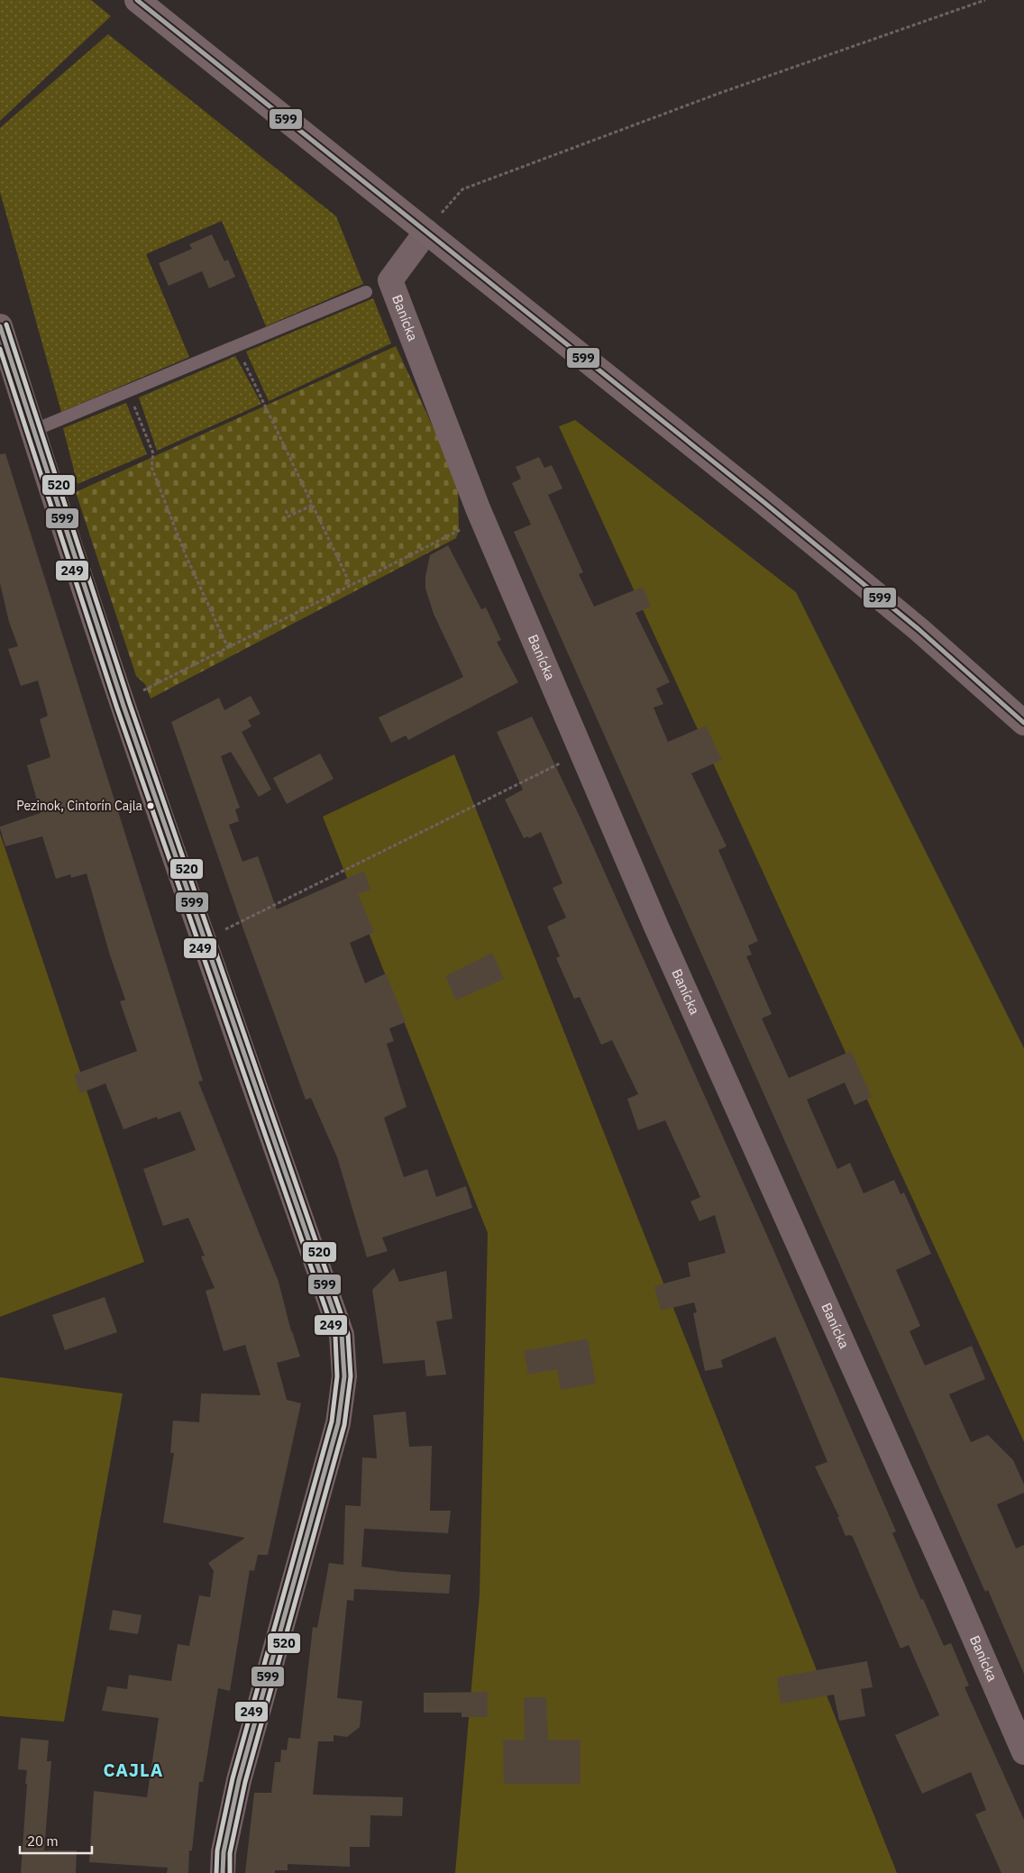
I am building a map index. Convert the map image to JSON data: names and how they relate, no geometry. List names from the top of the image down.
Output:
{
  "streets": {
    "street": ["Banícka"]
  },
  "districts": ["CAJLA"],
  "places": ["Pezinok, Cintorín Cajla"],
  "lines": ["transit line 599", "transit line 520", "transit line 249"],
  "scale_bar": "20 m"
}
